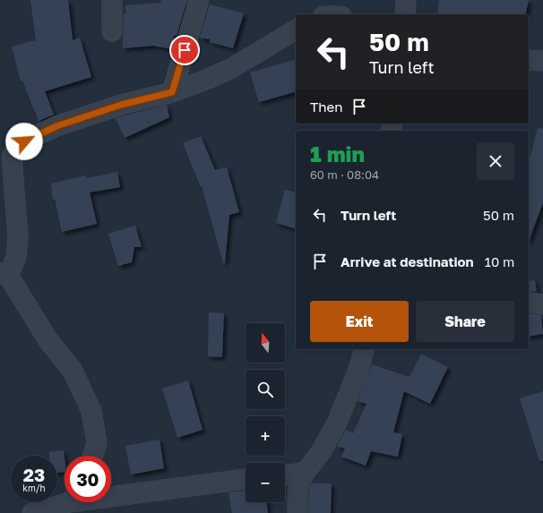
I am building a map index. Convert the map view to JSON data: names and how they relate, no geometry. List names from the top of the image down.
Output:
{
  "north": "top",
  "page": {
    "turn": ["50 m", "Turn left"],
    "then": "Then",
    "heading": ["1 min", "60 m · 08:04"],
    "list": [
      {
        "name": "Turn left",
        "value": "50 m"
      },
      {
        "name": "Arrive at destination",
        "value": "10 m"
      }
    ],
    "buttons": ["Exit", "Share"],
    "map_buttons": ["+", "−"],
    "speed": "23 km/h",
    "limit": "30"
  }
}
